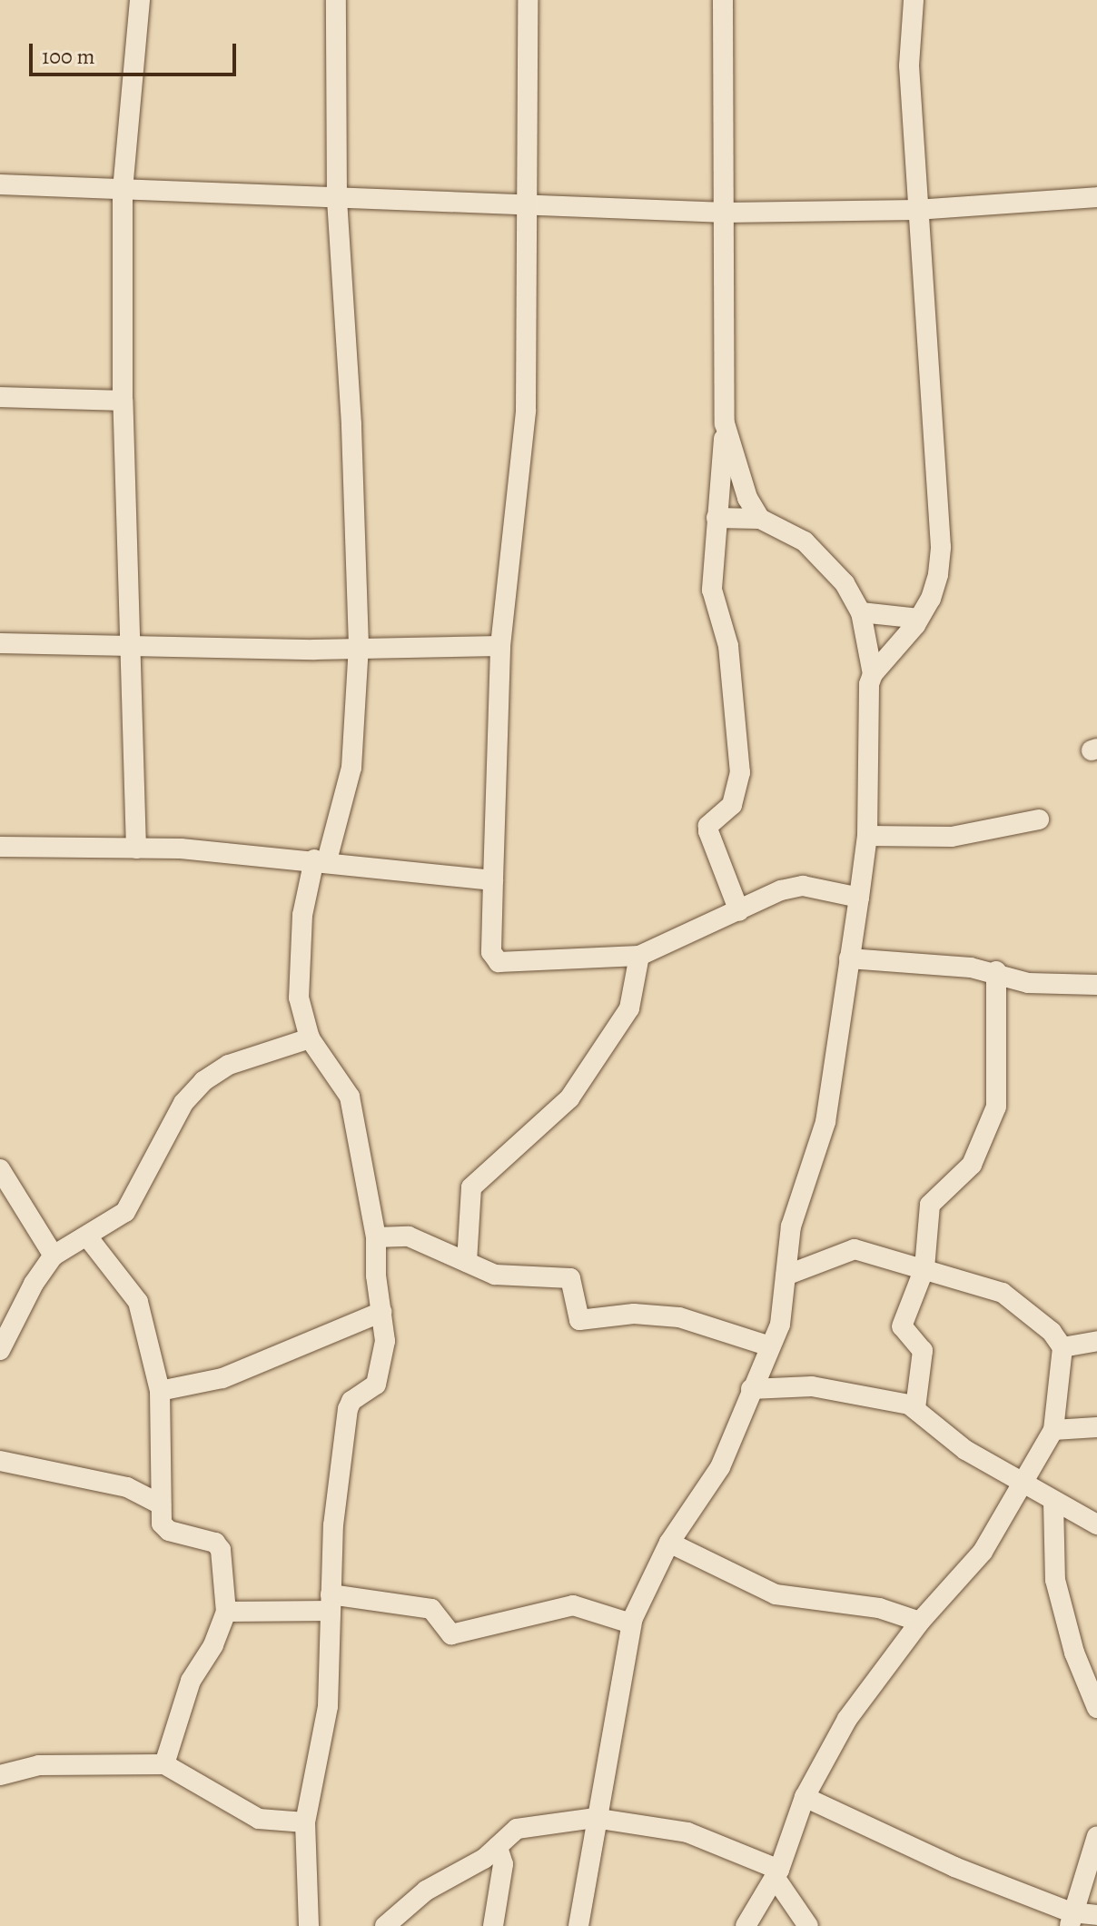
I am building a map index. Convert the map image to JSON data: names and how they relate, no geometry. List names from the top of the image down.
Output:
{
  "scale_bar": "100 m"
}
